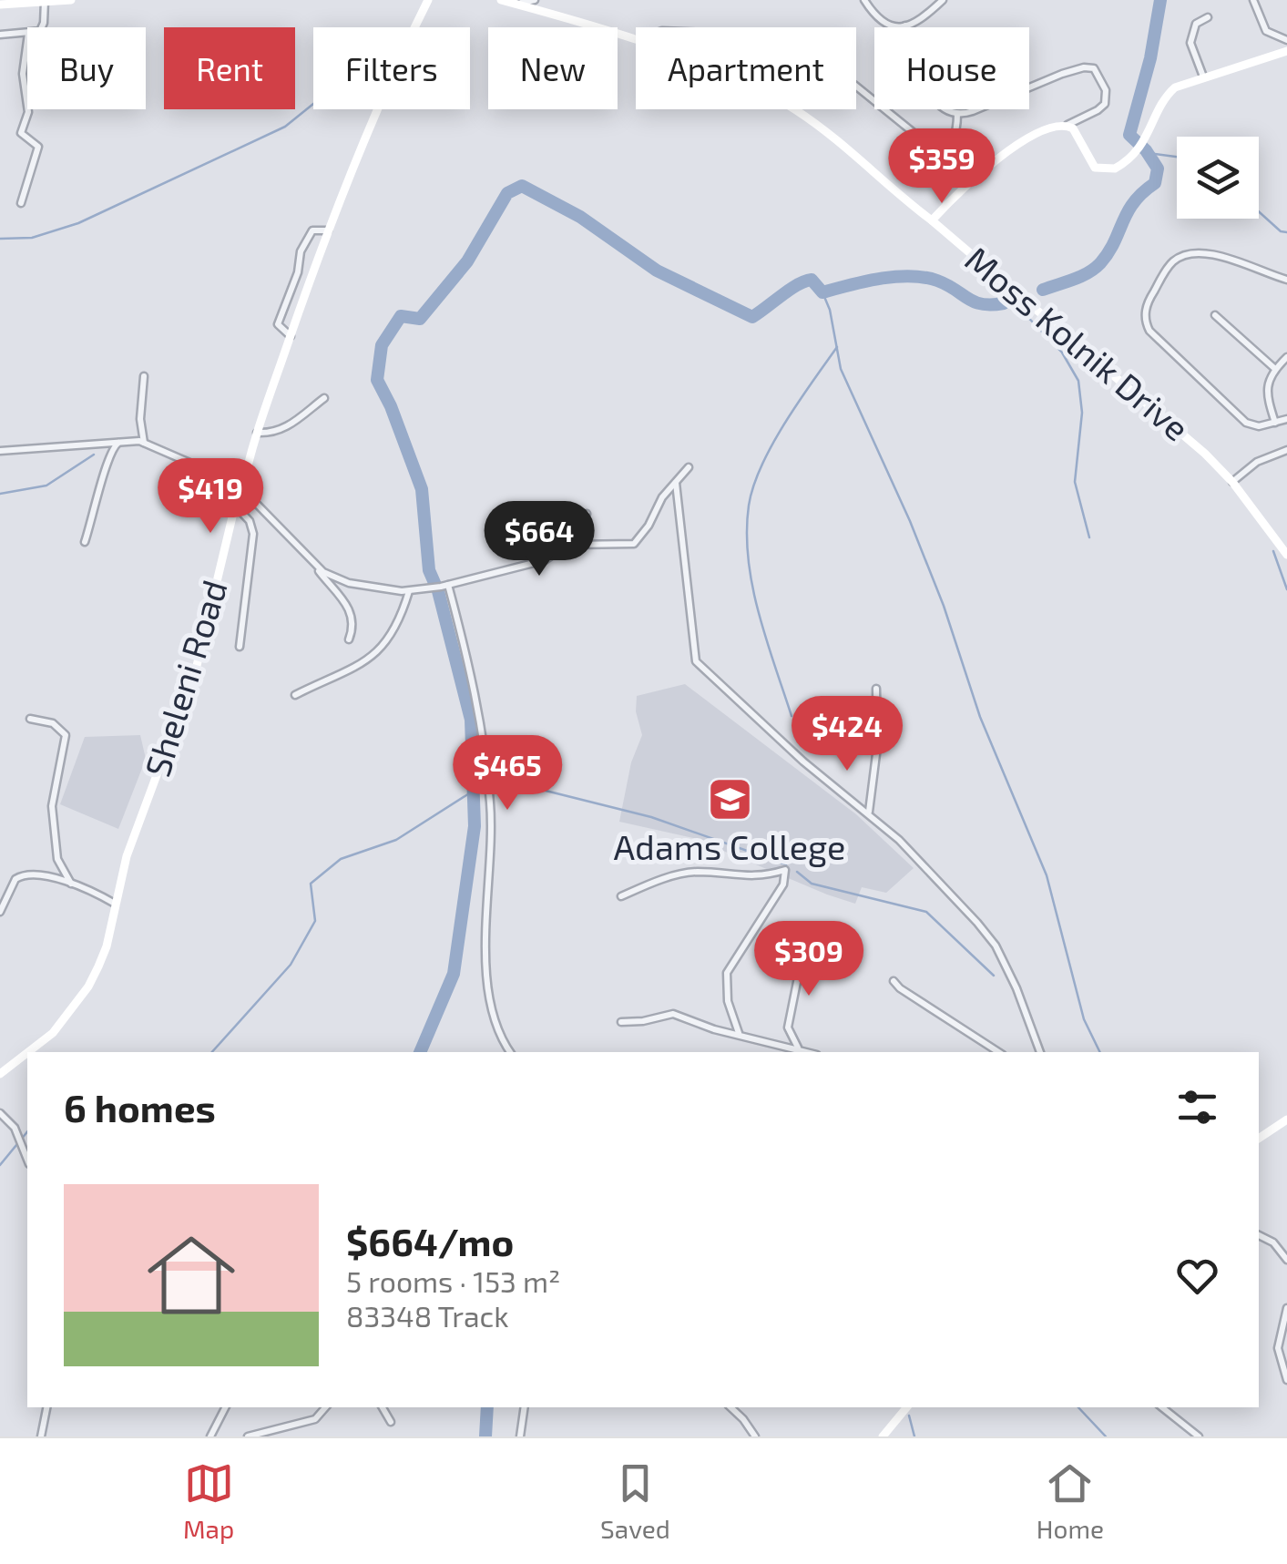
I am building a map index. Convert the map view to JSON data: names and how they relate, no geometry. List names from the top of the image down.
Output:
{
  "streets": {
    "street": ["Moss Kolnik Drive", "Sheleni Road"]
  },
  "places": {
    "school or university": ["Adams College"]
  },
  "page": {
    "chip": [
      "Buy",
      "Rent",
      "Filters",
      "New",
      "Apartment",
      "House"
    ],
    "price": [
      "$359",
      "$419",
      "$664",
      "$424",
      "$465",
      "$309"
    ],
    "heading": "6 homes",
    "list": [
      {
        "name": "$664/mo",
        "note": "5 rooms · 153 m² · 83348 Track"
      }
    ],
    "tabs": ["Map", "Saved", "Home"]
  }
}
